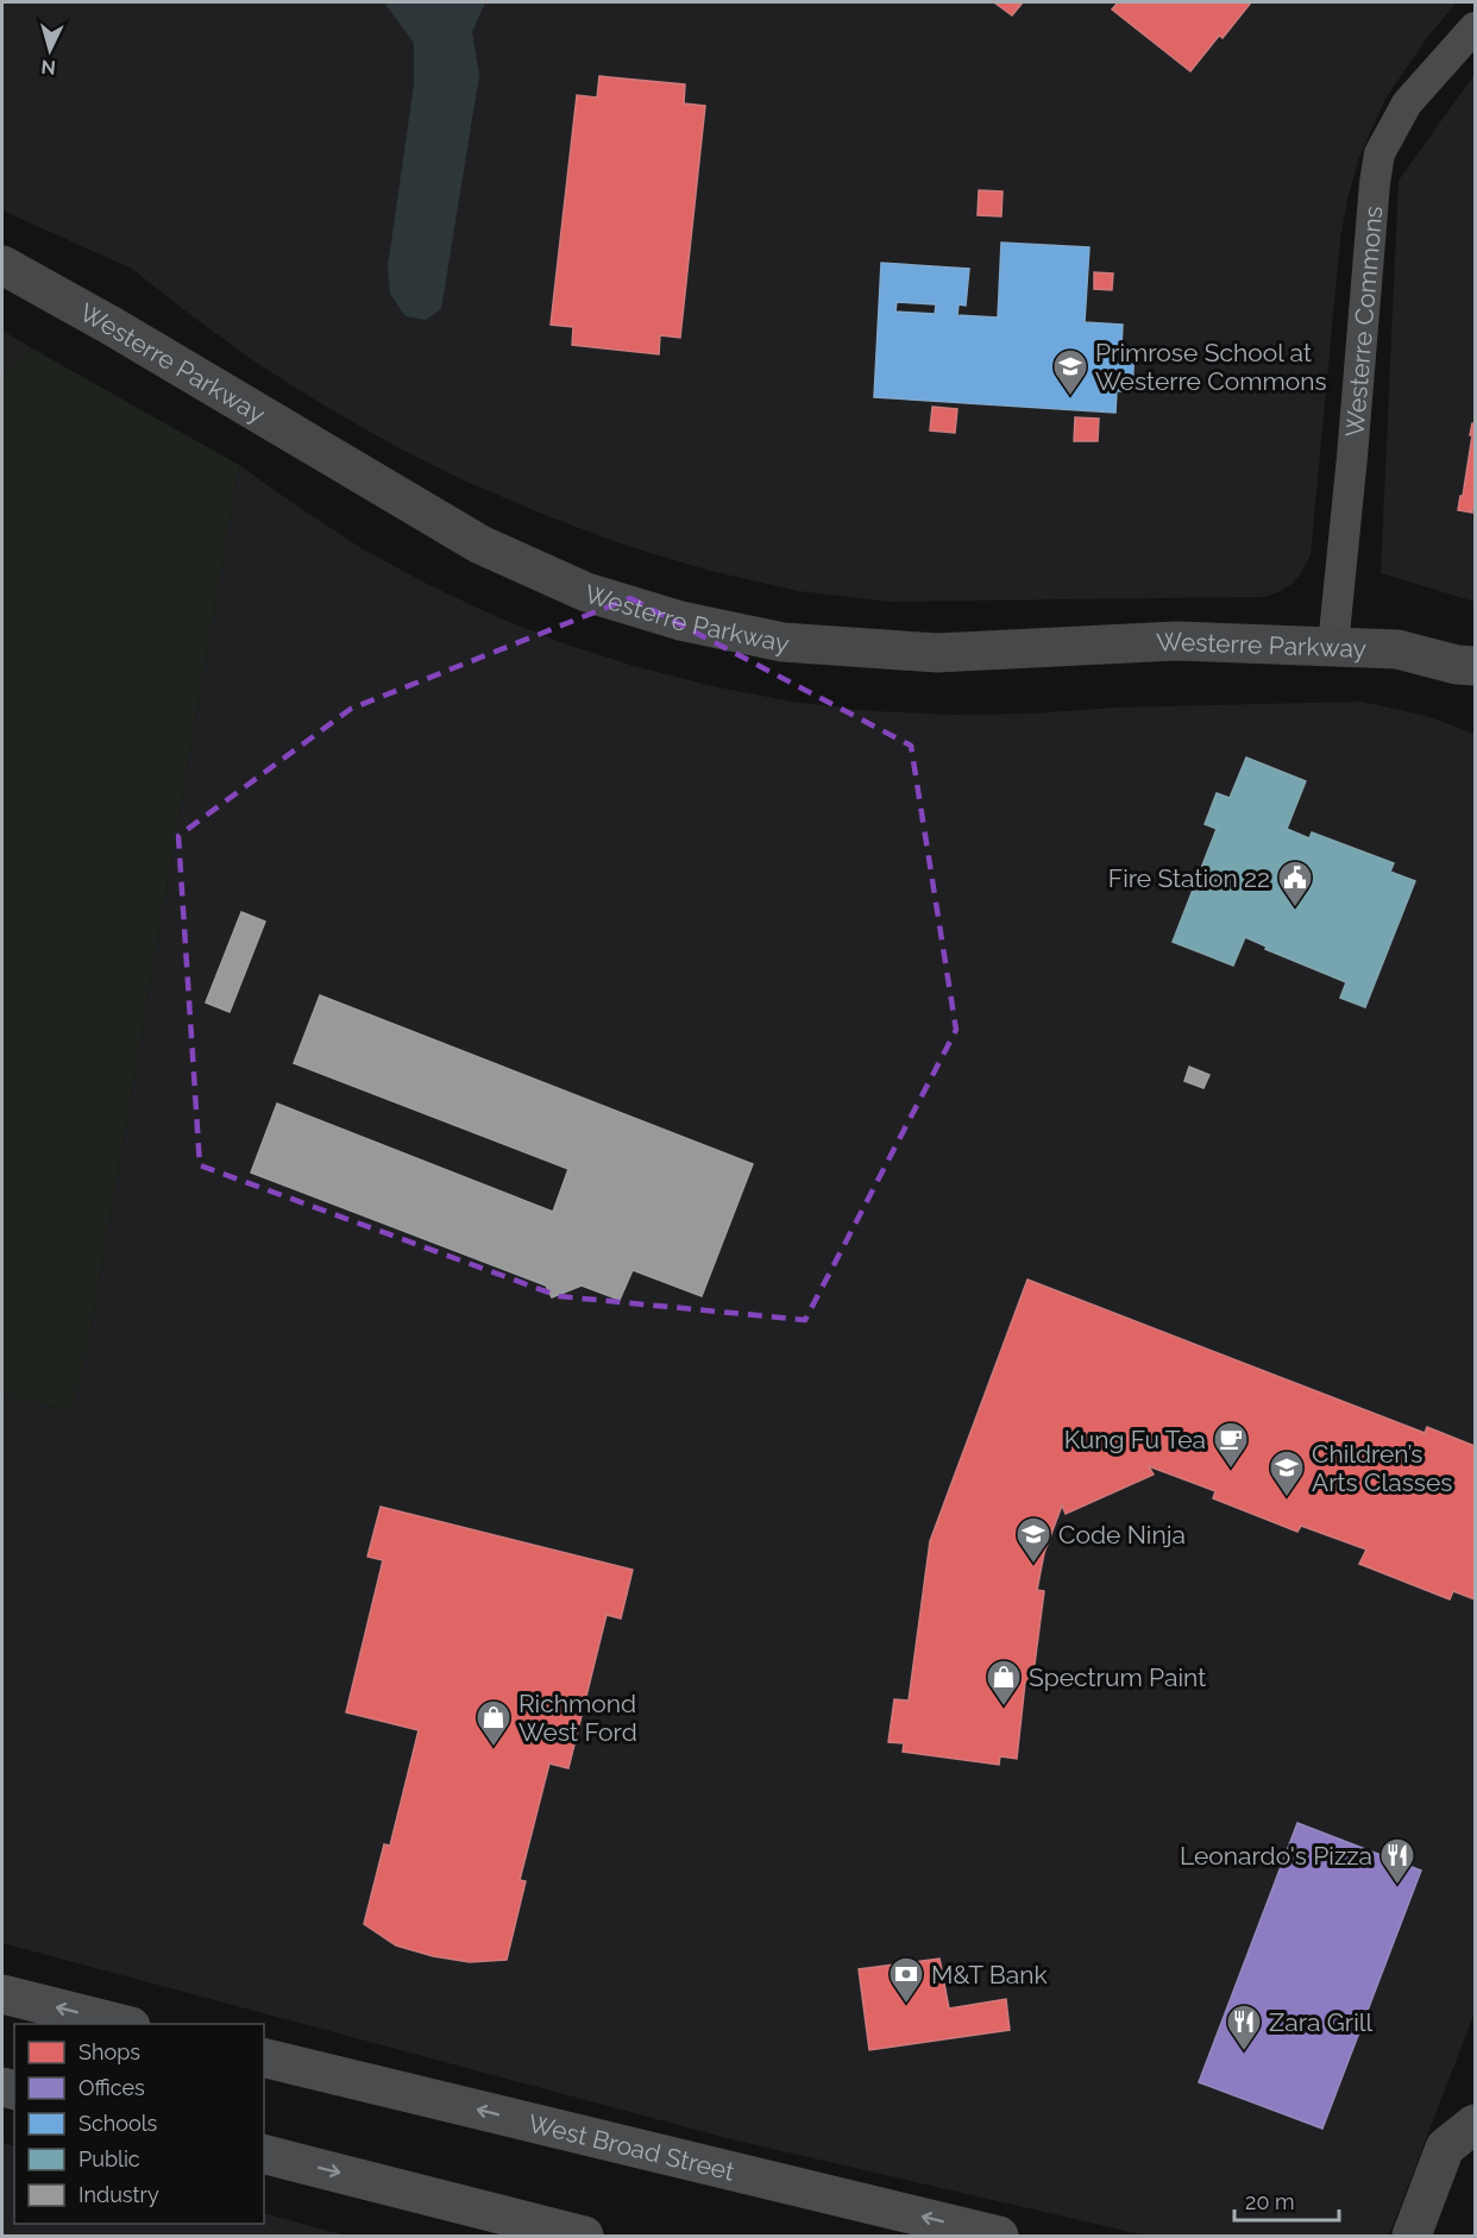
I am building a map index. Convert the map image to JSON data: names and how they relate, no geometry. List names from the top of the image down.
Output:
{
  "streets": {
    "main road": ["West Broad Street"],
    "street": ["Westerre Commons", "Westerre Parkway"]
  },
  "crossings": [
    ["Westerre Commons", "Westerre Parkway"]
  ],
  "places": {
    "school or university": ["Primrose School at Westerre Commons", "Children’s Arts Classes", "Code Ninja"],
    "public building": ["Fire Station 22"],
    "cafe": ["Kung Fu Tea"],
    "shop": ["Spectrum Paint", "Richmond West Ford"],
    "restaurant": ["Leonardo's Pizza", "Zara Grill"],
    "bank": ["M&T Bank"]
  },
  "legend": [
    "Shops",
    "Offices",
    "Schools",
    "Public",
    "Industry"
  ],
  "scale_bar": "20 m",
  "north": "bottom"
}
